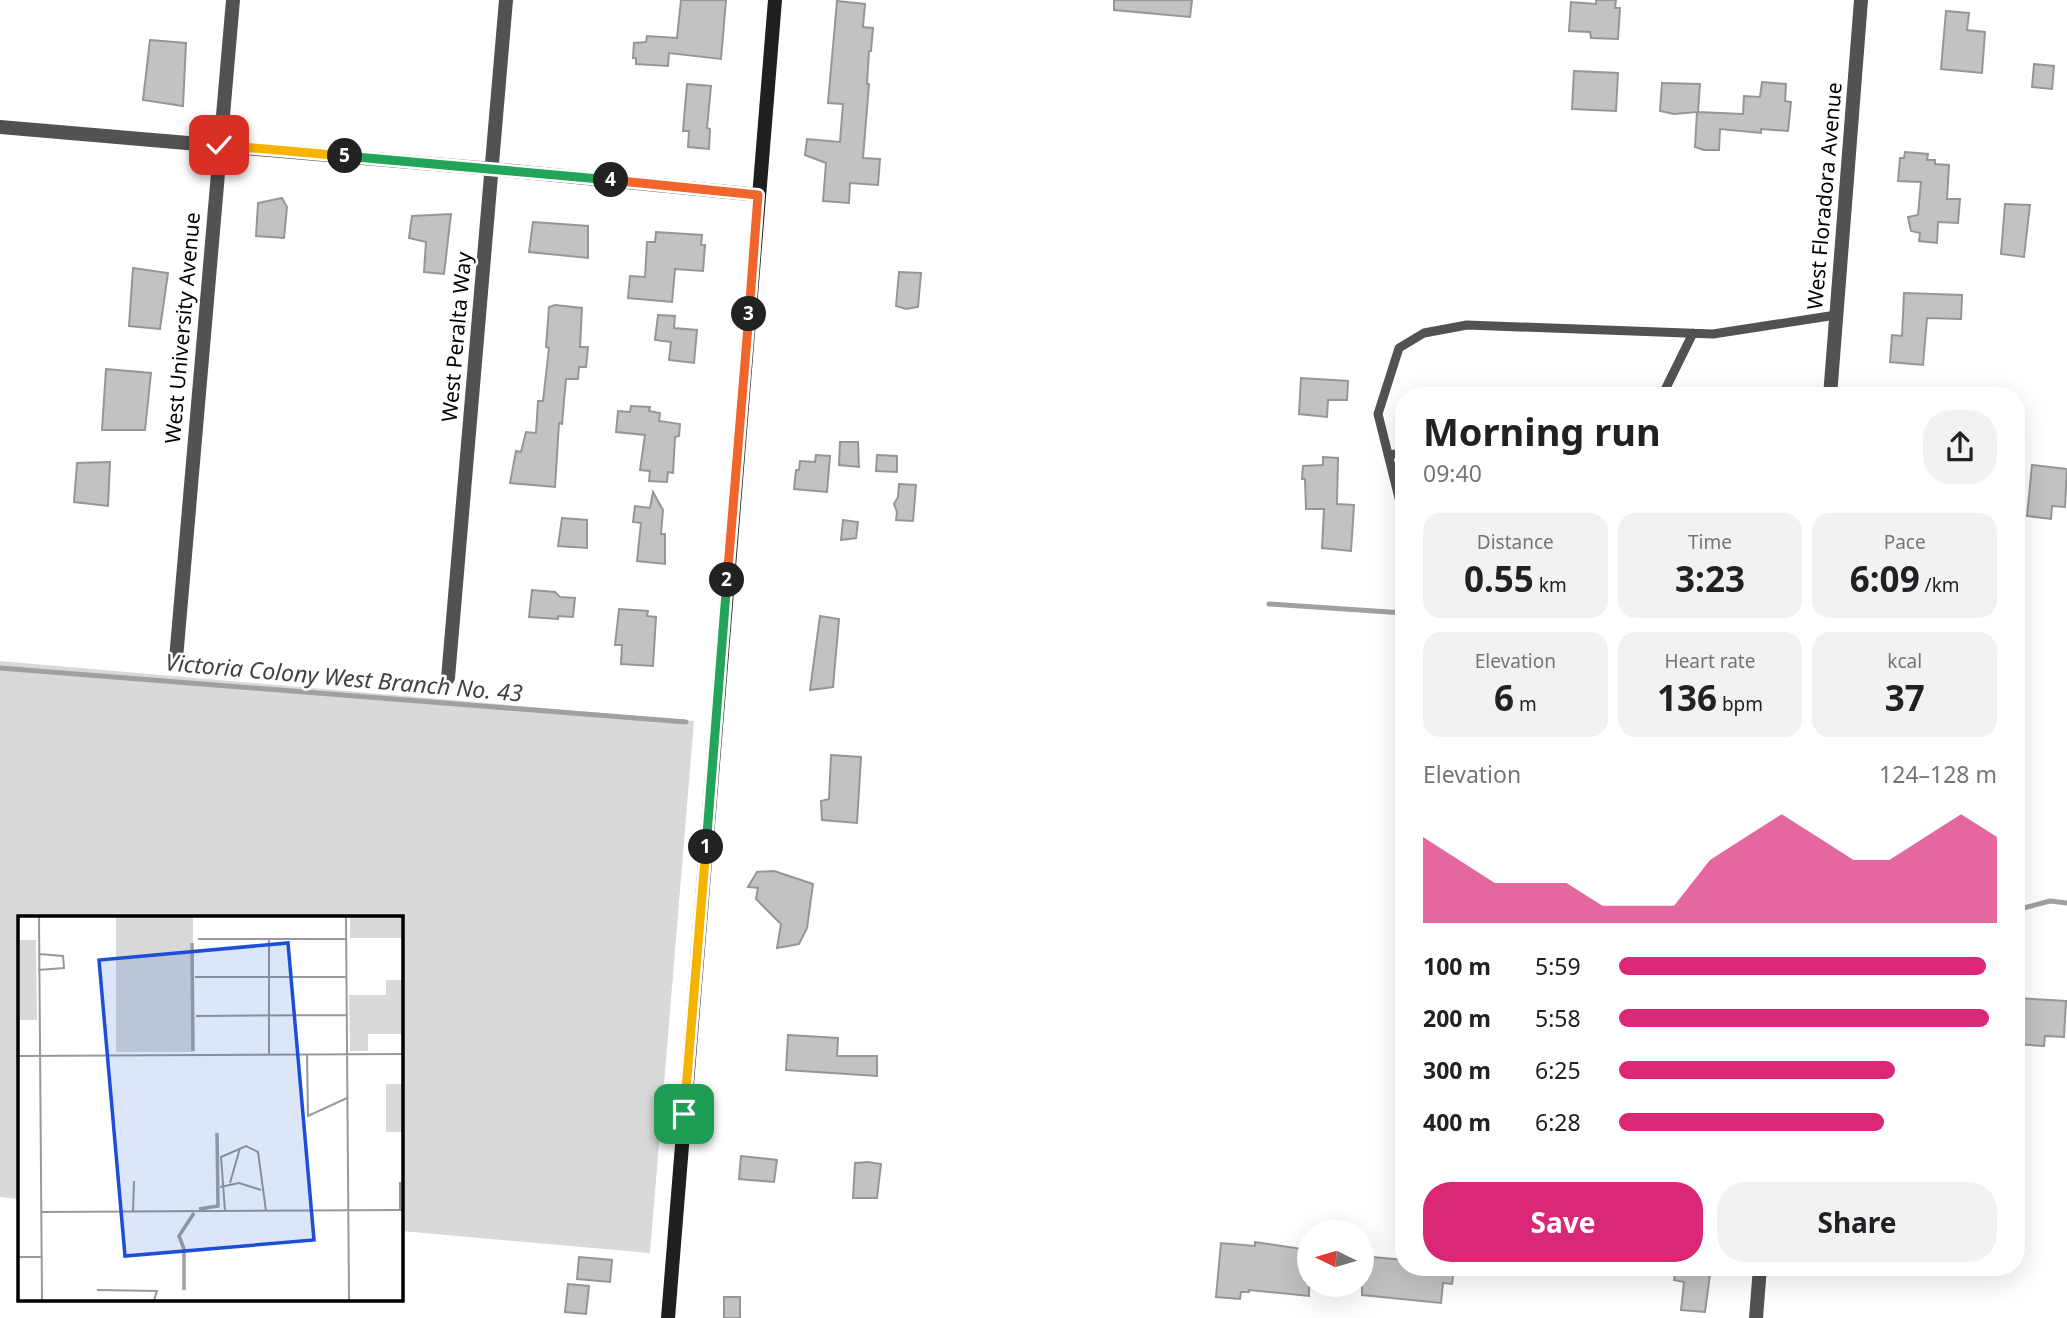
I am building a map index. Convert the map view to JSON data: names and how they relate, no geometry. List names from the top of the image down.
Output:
{
  "streets": {
    "street": ["West Floradora Avenue", "West University Avenue", "West Peralta Way"]
  },
  "water": ["Victoria Colony West Branch No. 43"],
  "north": "left",
  "page": {
    "pins": [
      "5",
      "4",
      "3",
      "2",
      "1"
    ],
    "heading": ["Morning run", "09:40"],
    "stats": [
      ["Distance", "0.55 km"],
      ["Time", "3:23"],
      ["Pace", "6:09 /km"],
      ["Elevation", "6 m"],
      ["Heart rate", "136 bpm"],
      ["kcal", "37"]
    ],
    "chart": ["Elevation", "124–128 m"],
    "list": [
      {
        "name": "100 m",
        "note": "5:59"
      },
      {
        "name": "200 m",
        "note": "5:58"
      },
      {
        "name": "300 m",
        "note": "6:25"
      },
      {
        "name": "400 m",
        "note": "6:28"
      }
    ],
    "buttons": ["Save", "Share"]
  }
}
